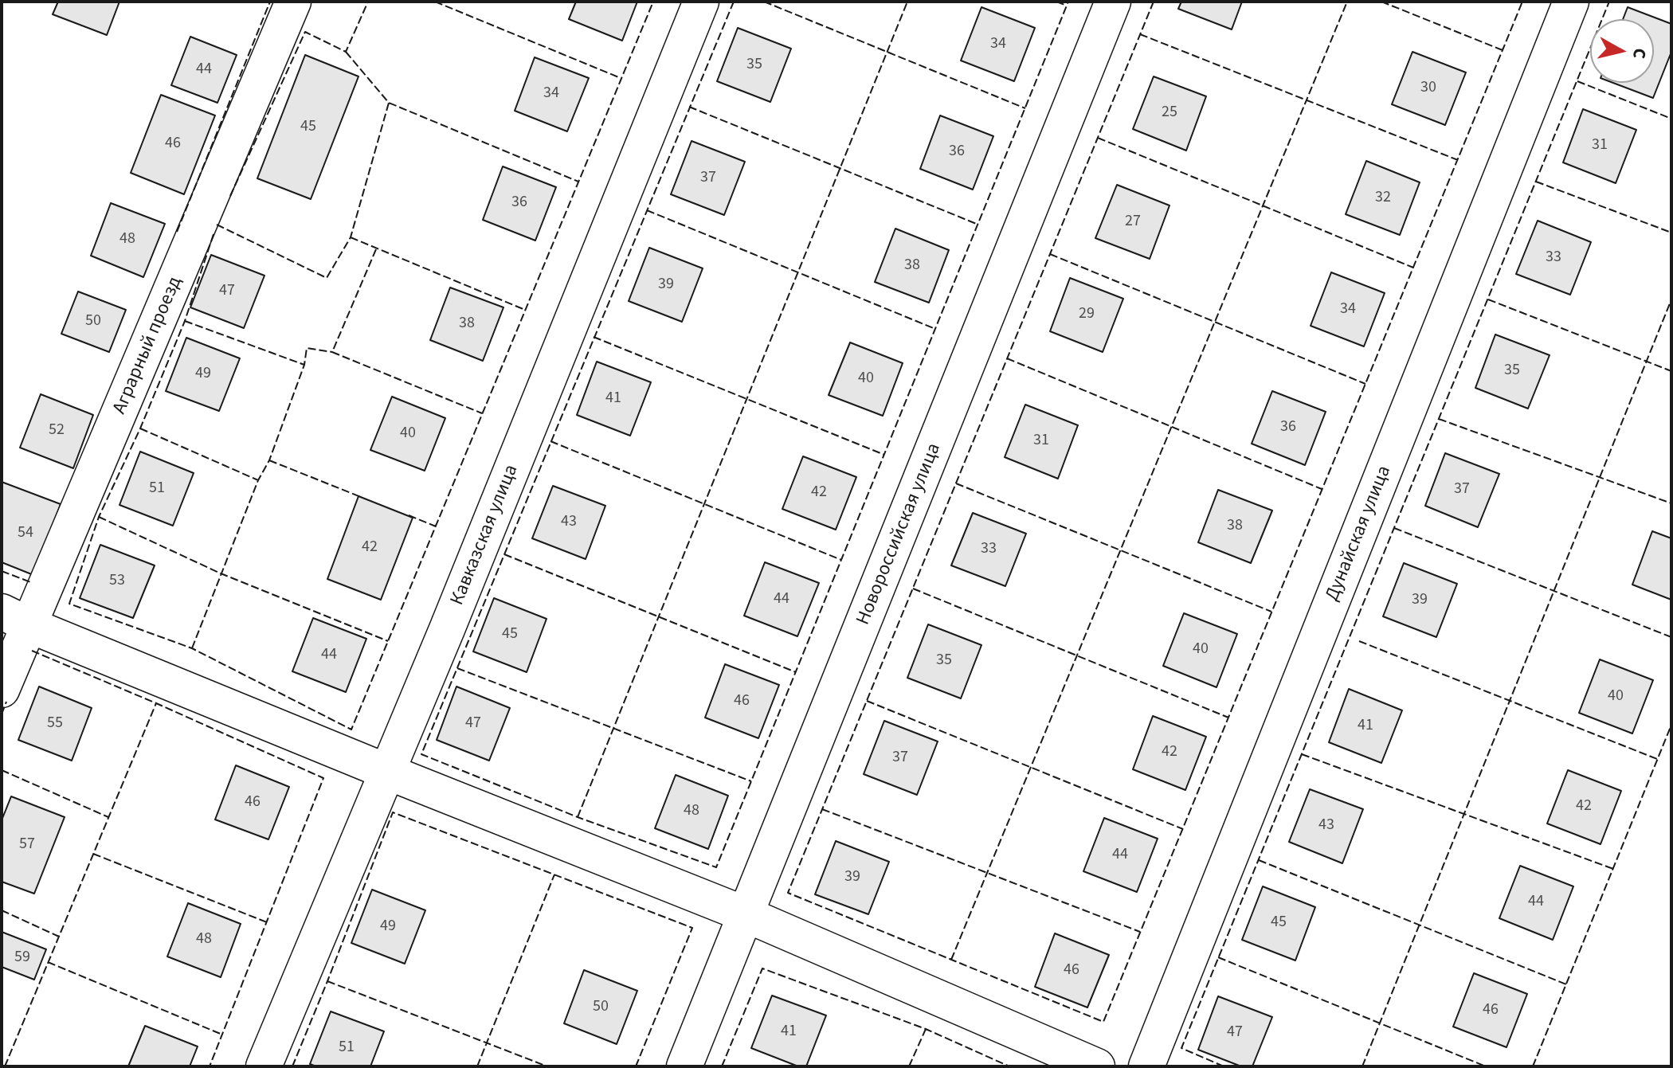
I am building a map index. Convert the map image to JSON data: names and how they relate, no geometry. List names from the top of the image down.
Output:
{
  "streets": {
    "street": [
      "Аграрный проезд",
      "Дунайская улица",
      "Новороссийская улица",
      "Кавказская улица"
    ]
  },
  "house_numbers": [
    "34",
    "35",
    "44",
    "30",
    "34",
    "25",
    "45",
    "46",
    "31",
    "36",
    "37",
    "32",
    "36",
    "27",
    "48",
    "33",
    "38",
    "39",
    "47",
    "34",
    "29",
    "50",
    "38",
    "35",
    "49",
    "40",
    "41",
    "36",
    "52",
    "40",
    "31",
    "51",
    "37",
    "42",
    "43",
    "38",
    "54",
    "42",
    "33",
    "53",
    "44",
    "39",
    "45",
    "40",
    "44",
    "35",
    "40",
    "46",
    "55",
    "47",
    "41",
    "42",
    "37",
    "46",
    "42",
    "48",
    "43",
    "57",
    "44",
    "39",
    "44",
    "45",
    "49",
    "48",
    "59",
    "46",
    "50",
    "46",
    "41",
    "47",
    "51"
  ],
  "north": "right"
}
